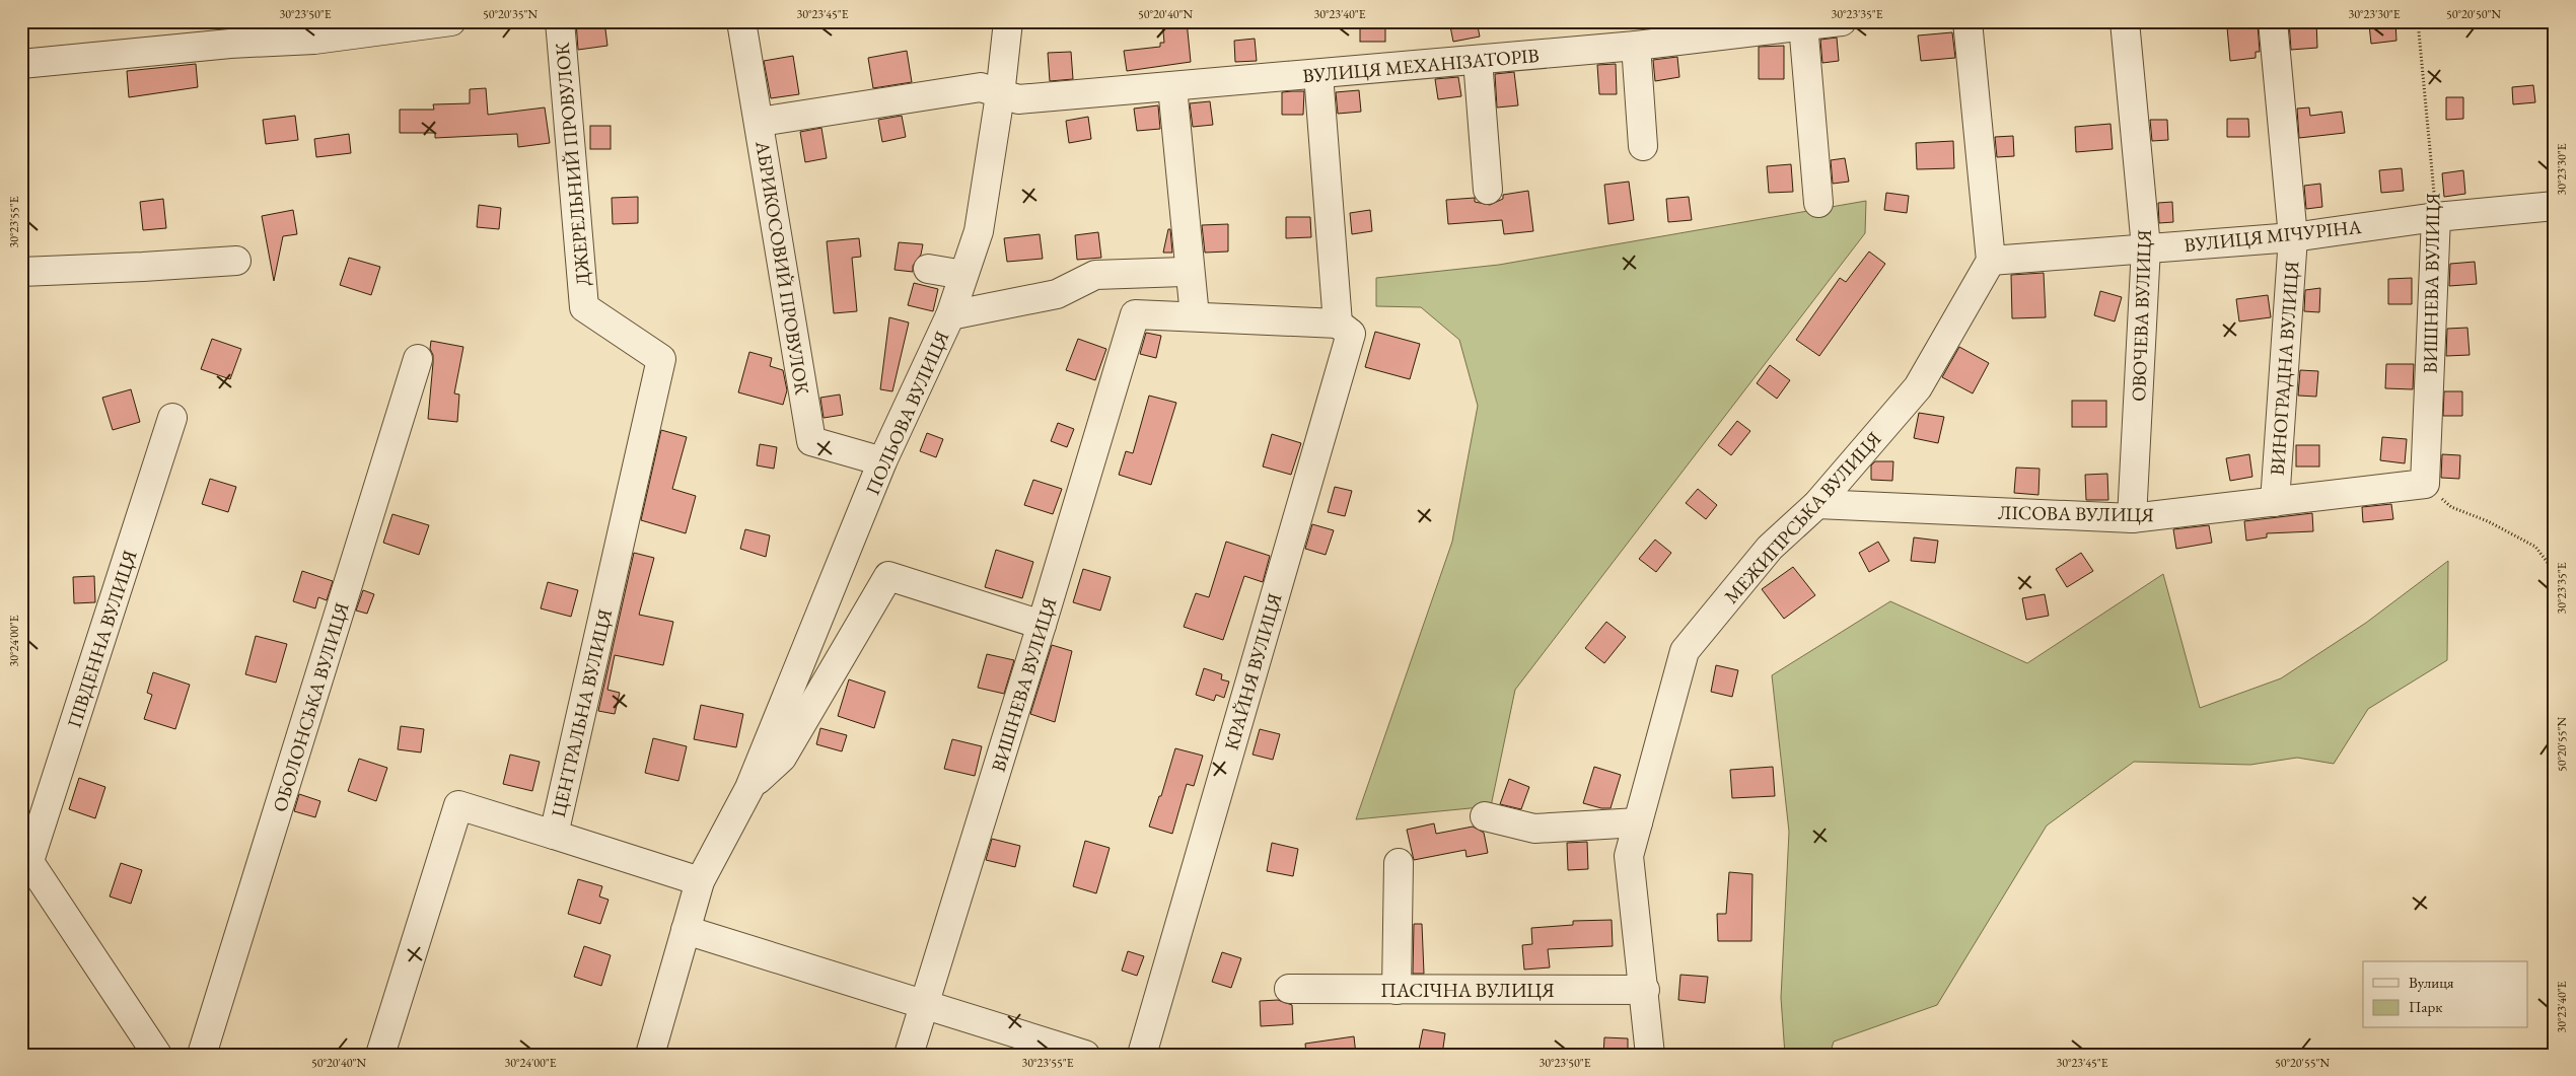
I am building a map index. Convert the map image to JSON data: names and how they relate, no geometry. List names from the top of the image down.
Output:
{
  "streets": {
    "street": [
      "ВУЛИЦЯ МЕХАНІЗАТОРІВ",
      "ДЖЕРЕЛЬНИЙ ПРОВУЛОК",
      "ВУЛИЦЯ МІЧУРІНА",
      "АБРИКОСОВИЙ ПРОВУЛОК",
      "ВИШНЕВА ВУЛИЦЯ",
      "ОВОЧЕВА ВУЛИЦЯ",
      "ВИНОГРАДНА ВУЛИЦЯ",
      "ПОЛЬОВА ВУЛИЦЯ",
      "ЛІСОВА ВУЛИЦЯ",
      "МЕЖИГІРСЬКА ВУЛИЦЯ",
      "ПІВДЕННА ВУЛИЦЯ",
      "КРАЙНЯ ВУЛИЦЯ",
      "ОБОЛОНСЬКА ВУЛИЦЯ",
      "ЦЕНТРАЛЬНА ВУЛИЦЯ",
      "ПАСІЧНА ВУЛИЦЯ"
    ]
  },
  "crossings": [
    ["ВУЛИЦЯ МЕХАНІЗАТОРІВ", "АБРИКОСОВИЙ ПРОВУЛОК"],
    ["ВУЛИЦЯ МЕХАНІЗАТОРІВ", "ПОЛЬОВА ВУЛИЦЯ"],
    ["ДЖЕРЕЛЬНИЙ ПРОВУЛОК", "ЦЕНТРАЛЬНА ВУЛИЦЯ"],
    ["ВУЛИЦЯ МІЧУРІНА", "ВИШНЕВА ВУЛИЦЯ"],
    ["ВУЛИЦЯ МІЧУРІНА", "ОВОЧЕВА ВУЛИЦЯ"],
    ["ВУЛИЦЯ МІЧУРІНА", "ВИНОГРАДНА ВУЛИЦЯ"],
    ["ВУЛИЦЯ МІЧУРІНА", "МЕЖИГІРСЬКА ВУЛИЦЯ"],
    ["АБРИКОСОВИЙ ПРОВУЛОК", "ПОЛЬОВА ВУЛИЦЯ"],
    ["ВИШНЕВА ВУЛИЦЯ", "ПОЛЬОВА ВУЛИЦЯ"],
    ["ВИШНЕВА ВУЛИЦЯ", "ЛІСОВА ВУЛИЦЯ"],
    ["ОВОЧЕВА ВУЛИЦЯ", "ЛІСОВА ВУЛИЦЯ"],
    ["ВИНОГРАДНА ВУЛИЦЯ", "ЛІСОВА ВУЛИЦЯ"],
    ["ЛІСОВА ВУЛИЦЯ", "МЕЖИГІРСЬКА ВУЛИЦЯ"],
    ["МЕЖИГІРСЬКА ВУЛИЦЯ", "ПАСІЧНА ВУЛИЦЯ"]
  ],
  "legend": ["Вулиця", "Парк"],
  "coordinates": [
    "30°23'50\"E",
    "50°20'35\"N",
    "30°23'45\"E",
    "50°20'40\"N",
    "30°23'40\"E",
    "30°23'35\"E",
    "30°23'30\"E",
    "50°20'50\"N",
    "30°23'55\"E",
    "30°24'00\"E",
    "50°20'55\"N"
  ]
}
